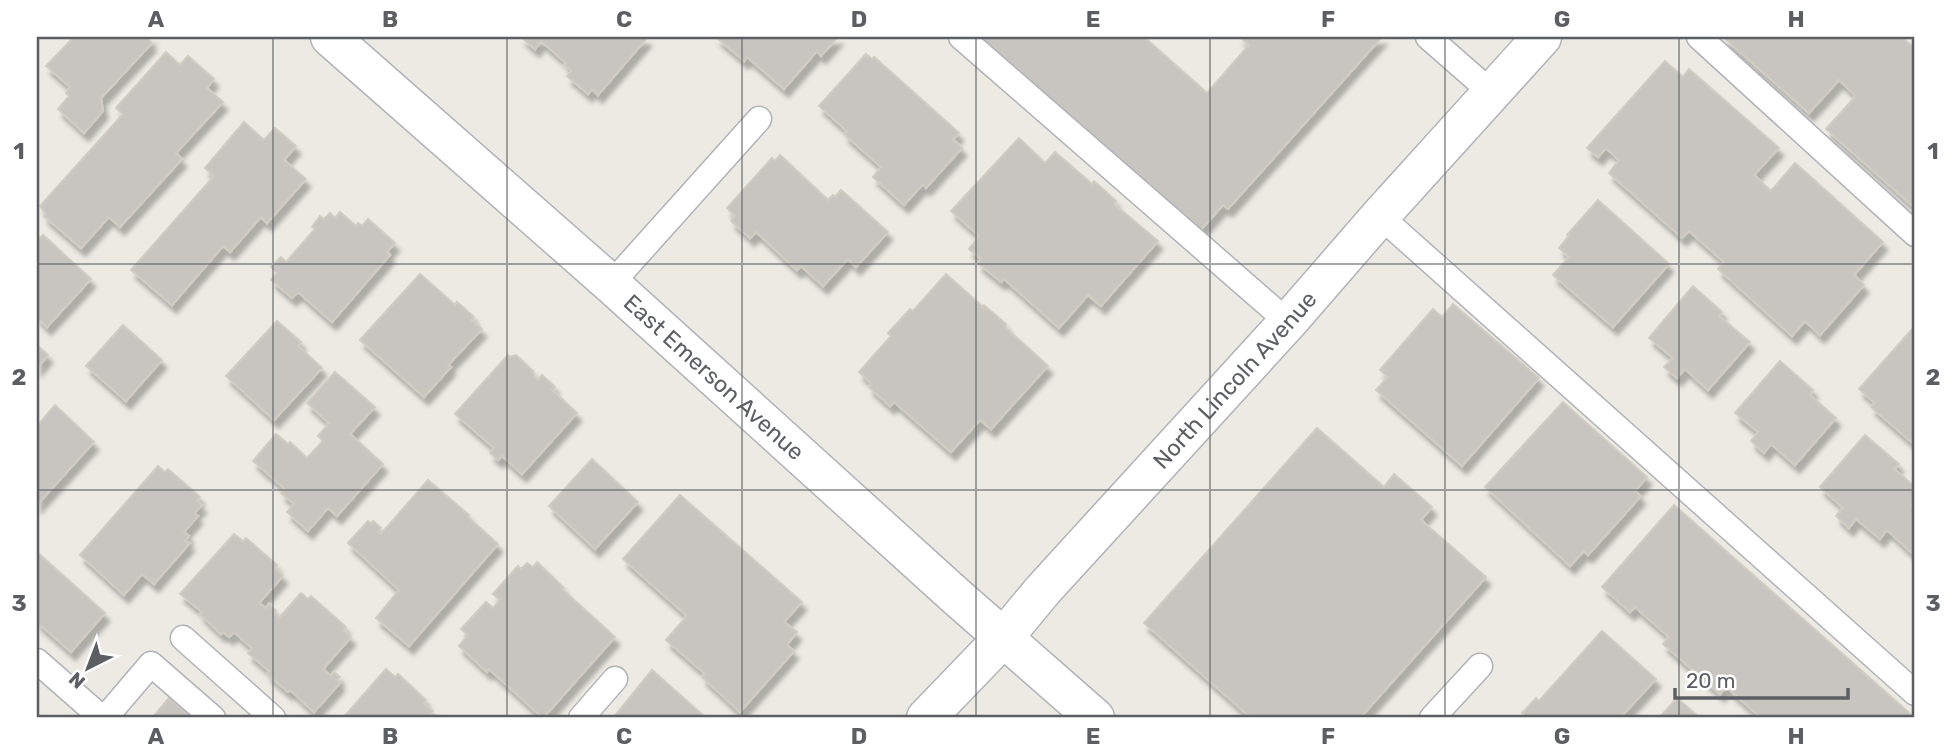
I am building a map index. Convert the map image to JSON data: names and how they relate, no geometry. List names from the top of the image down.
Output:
{
  "streets": {
    "street": ["East Emerson Avenue", "North Lincoln Avenue"]
  },
  "crossings": [
    ["East Emerson Avenue", "North Lincoln Avenue"]
  ],
  "scale_bar": "20 m",
  "north": "bottom left",
  "grid": {
    "columns": [
      "A",
      "B",
      "C",
      "D",
      "E",
      "F",
      "G",
      "H"
    ],
    "rows": ["1", "2", "3"]
  }
}
